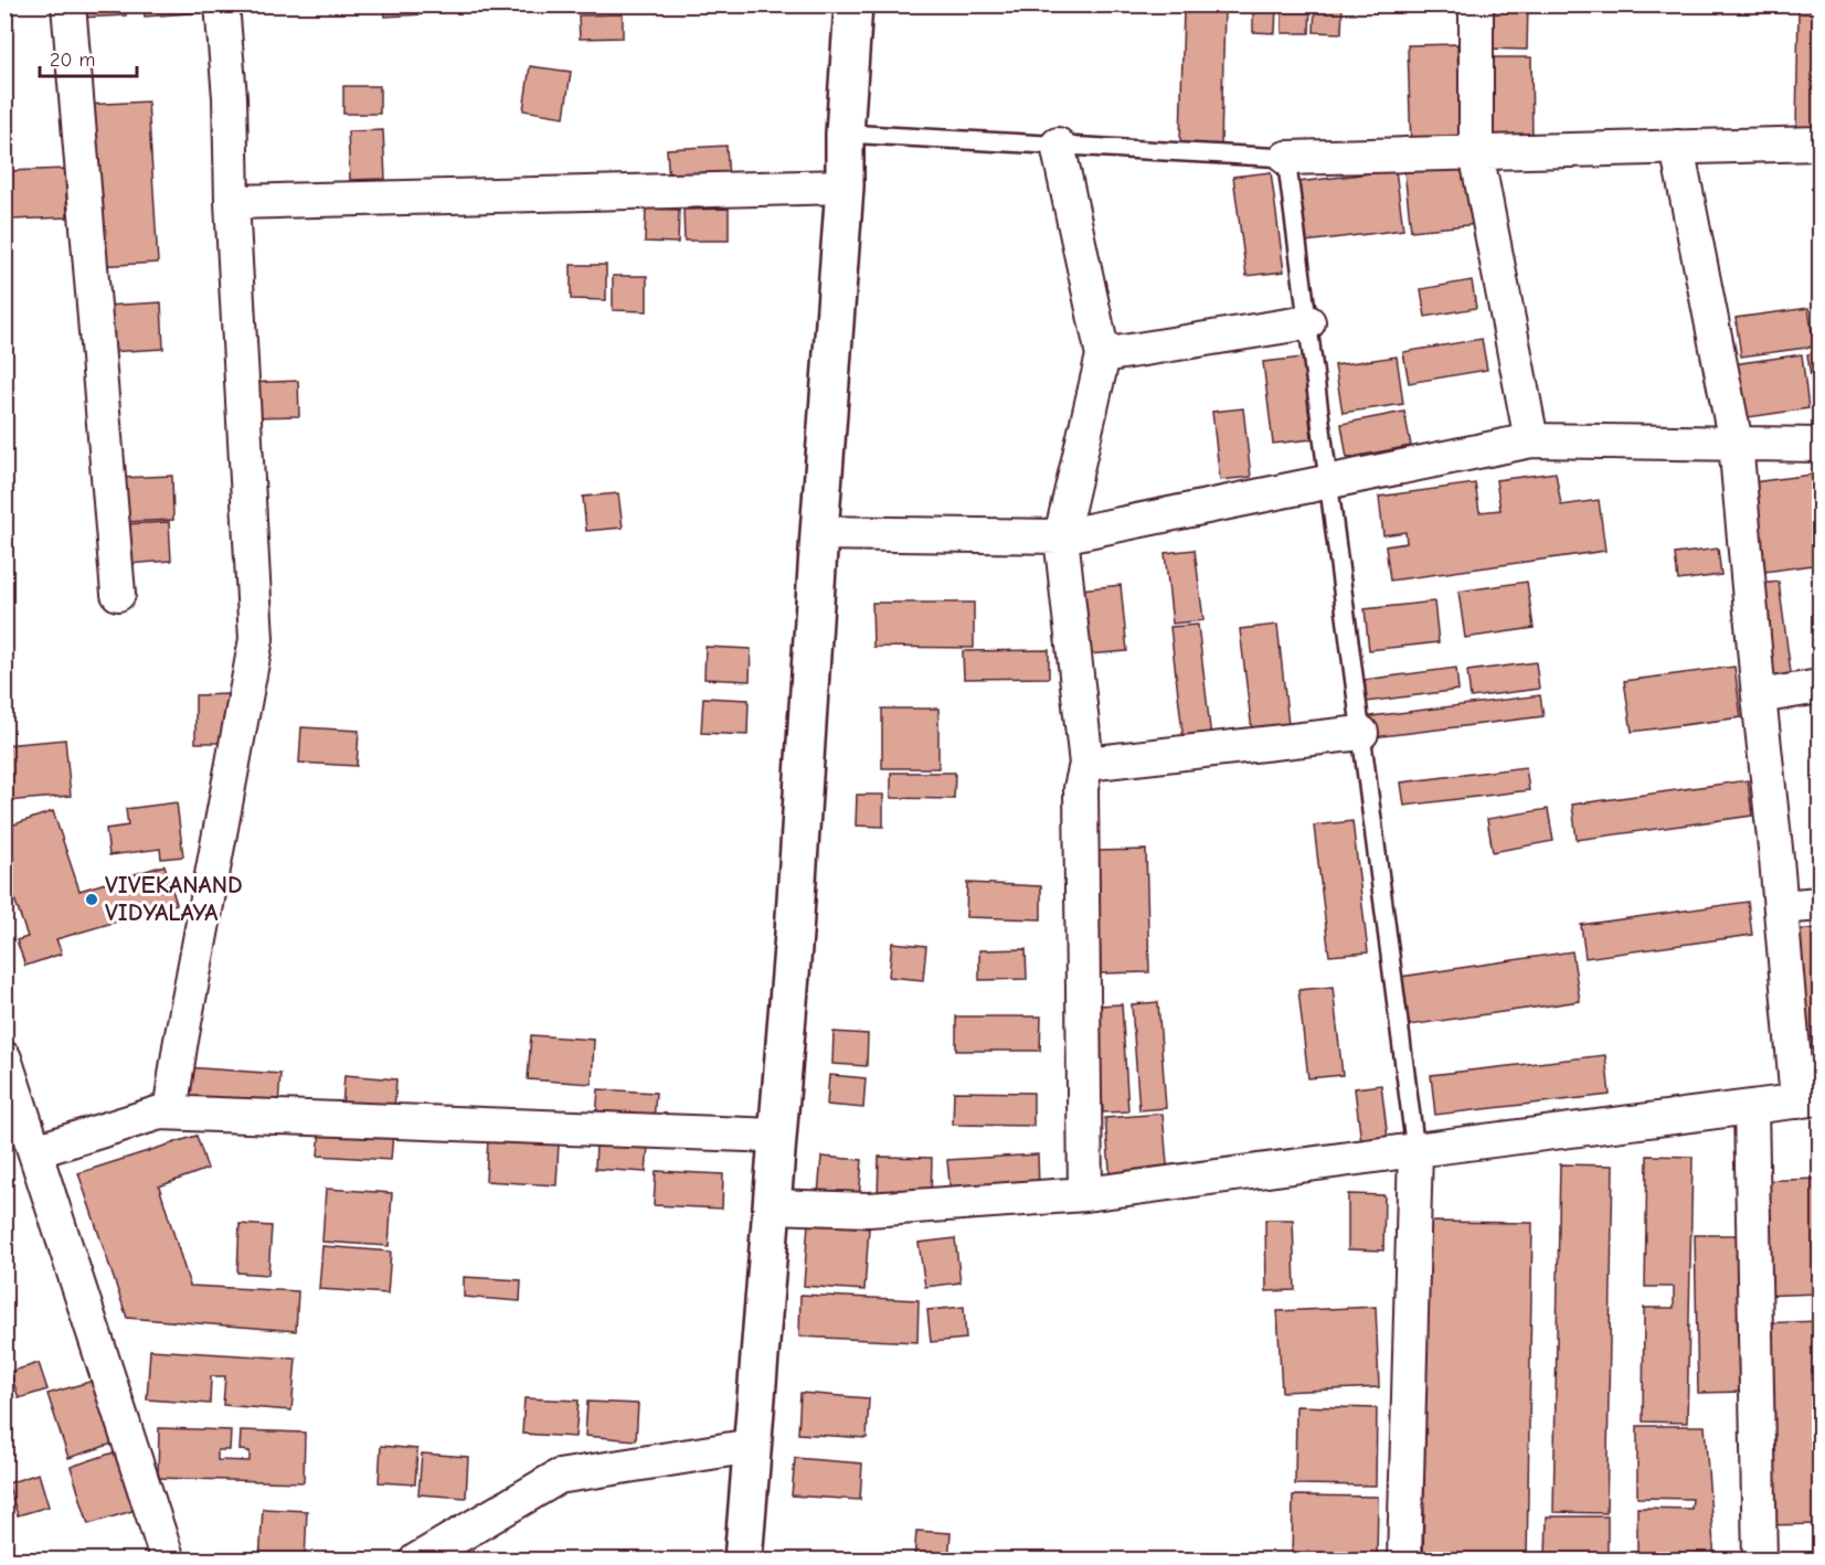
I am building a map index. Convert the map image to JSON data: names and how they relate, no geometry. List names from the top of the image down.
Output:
{
  "places": ["VIVEKANAND VIDYALAYA"],
  "scale_bar": "20 m"
}
